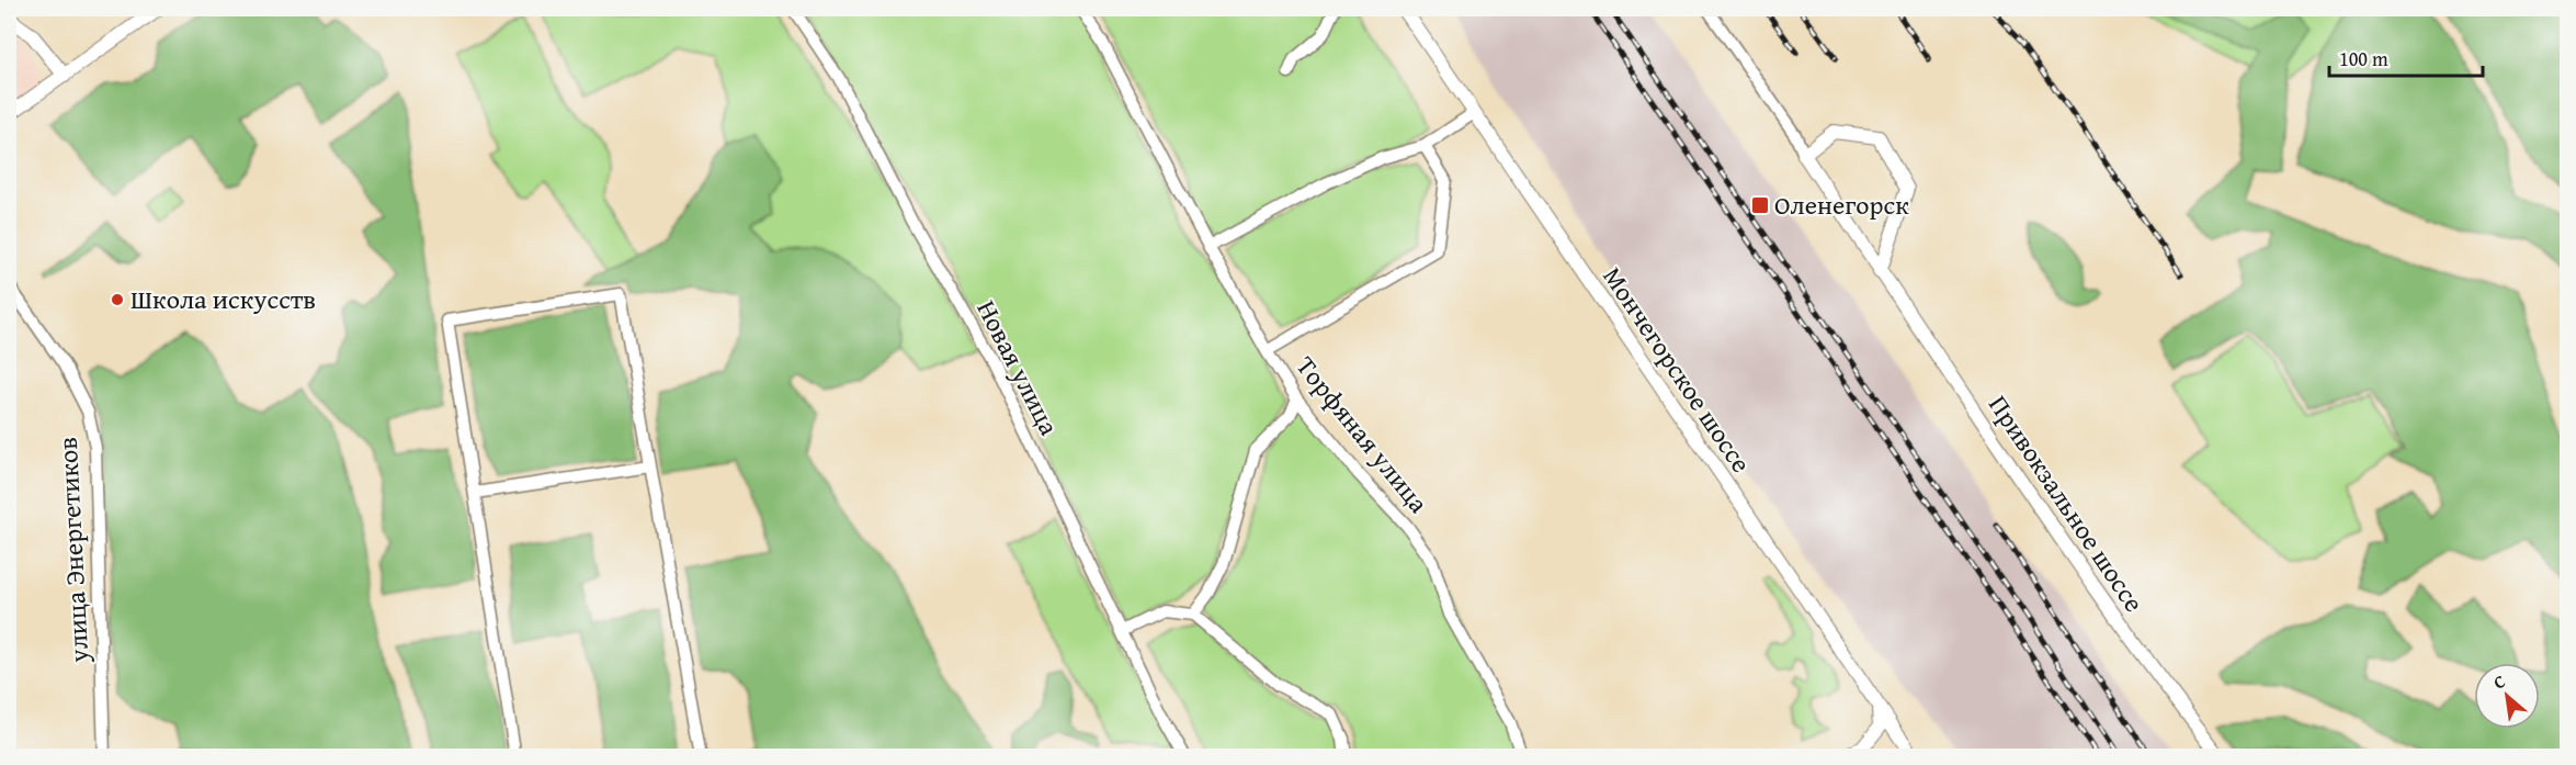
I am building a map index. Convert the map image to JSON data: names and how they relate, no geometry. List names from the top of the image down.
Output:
{
  "streets": {
    "street": [
      "Новая улица",
      "Мончегорское шоссе",
      "Торфяная улица",
      "Привокзальное шоссе",
      "улица Энергетиков"
    ]
  },
  "places": {
    "transit": ["Оленегорск"],
    "other": ["Школа искусств"]
  },
  "scale_bar": "100 m",
  "north": "top left"
}
